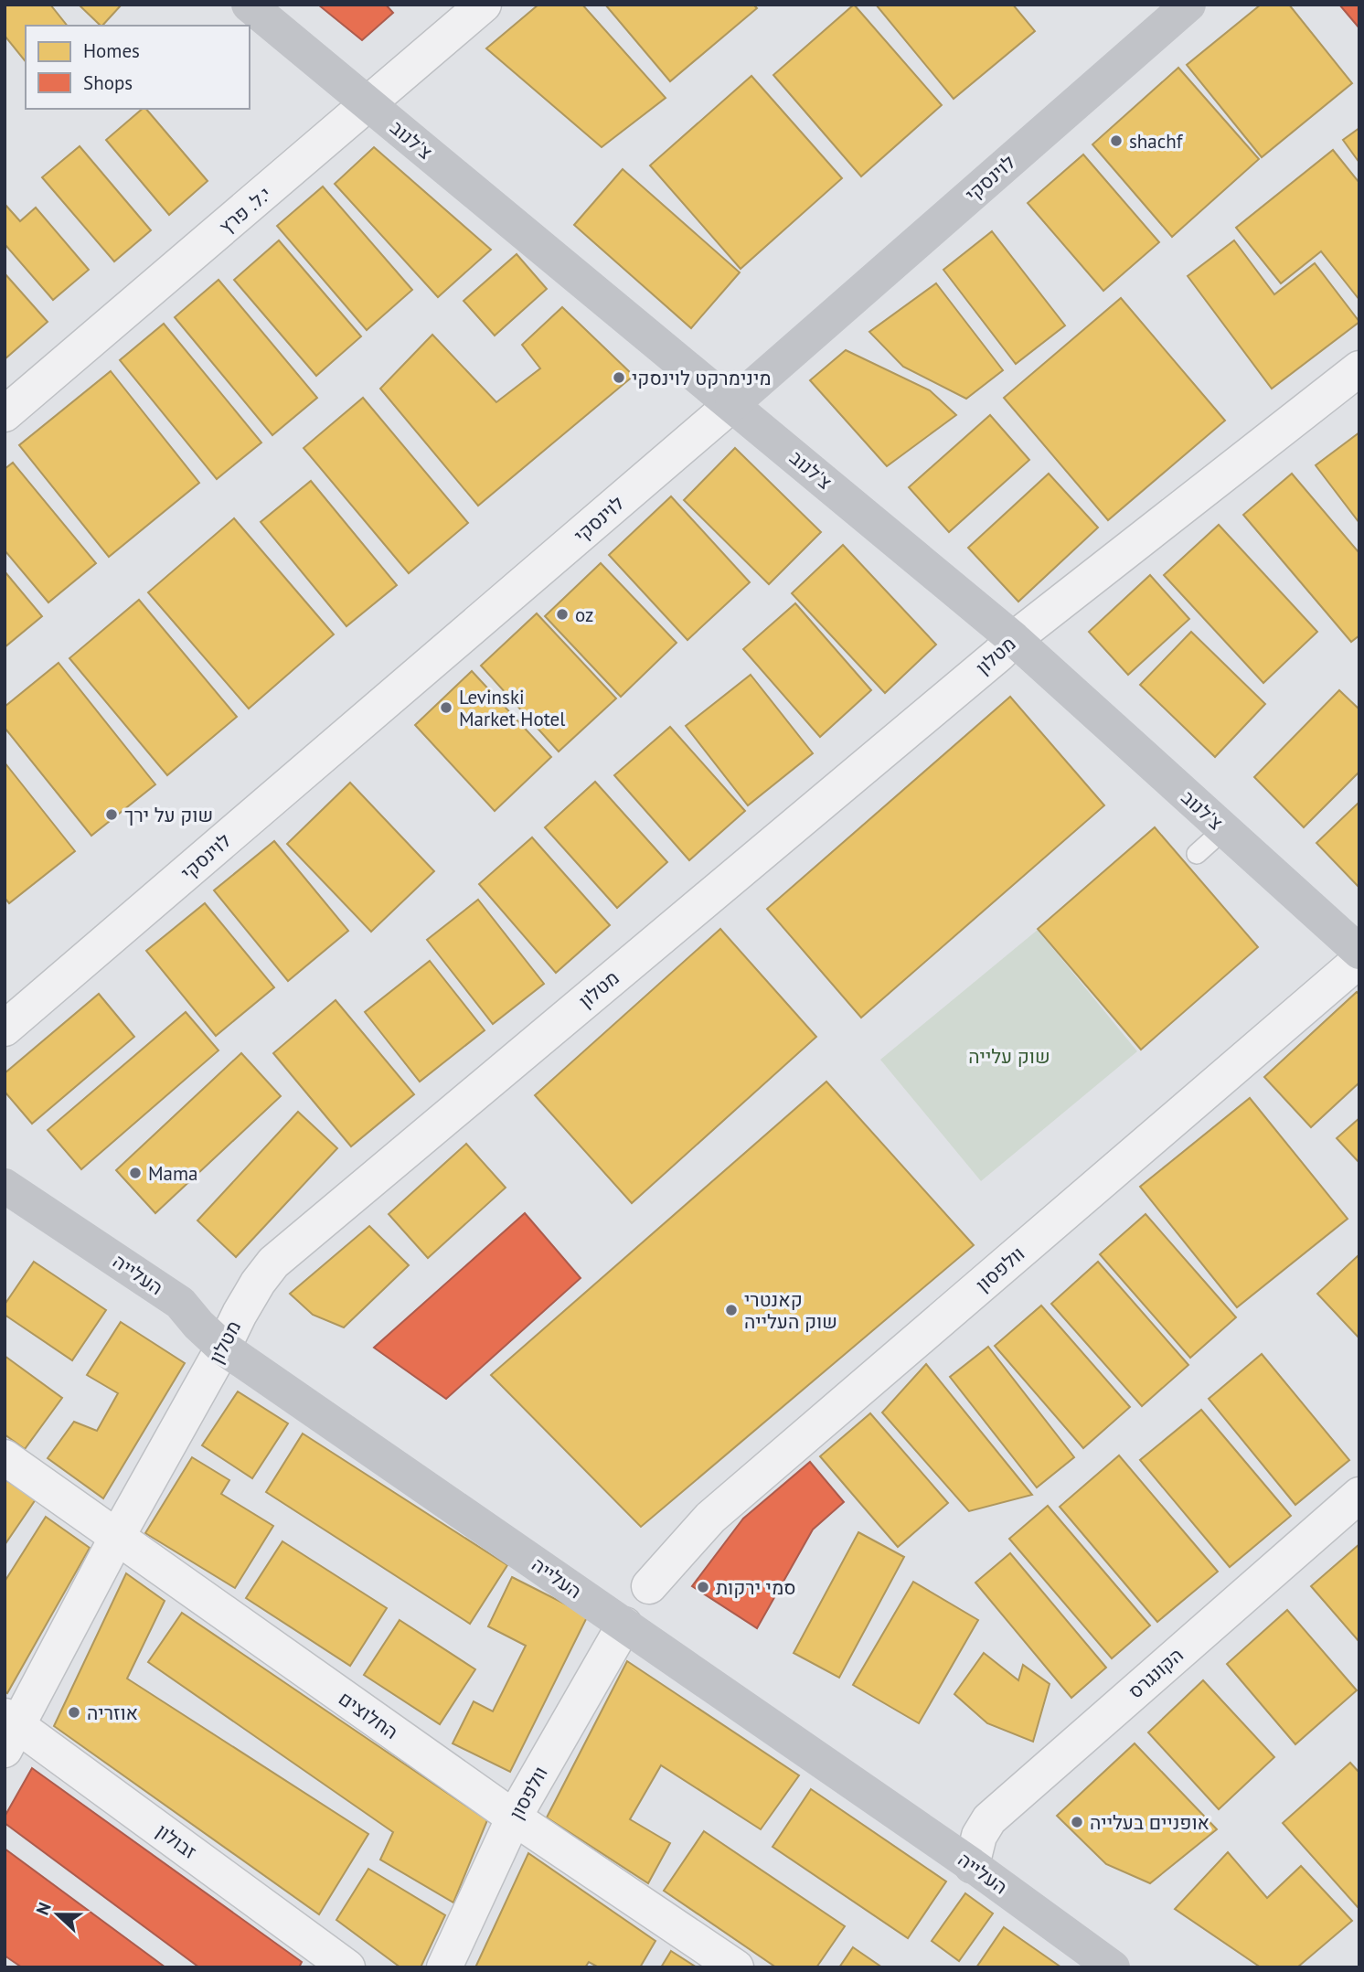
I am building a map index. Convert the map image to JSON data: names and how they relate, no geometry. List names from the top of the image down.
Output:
{
  "streets": {
    "street": [
      "צ'לנוב",
      "לוינסקי",
      "י.ל. פרץ",
      "מטלון",
      "וולפסון",
      "העלייה",
      "הקונגרס",
      "החלוצים",
      "זבולון"
    ]
  },
  "crossings": [
    ["צ'לנוב", "לוינסקי"],
    ["צ'לנוב", "י.ל. פרץ"],
    ["צ'לנוב", "מטלון"],
    ["מטלון", "העלייה"],
    ["מטלון", "החלוצים"],
    ["מטלון", "זבולון"],
    ["וולפסון", "העלייה"],
    ["וולפסון", "החלוצים"],
    ["העלייה", "הקונגרס"]
  ],
  "parks": ["שוק עלייה"],
  "places": [
    "shachf",
    "מינימרקט לוינסקי",
    "oz",
    "Levinski Market Hotel",
    "שוק על ירך",
    "Mama",
    "קאנטרי שוק העלייה",
    "סמי ירקות",
    "אוזריה",
    "אופניים בעלייה"
  ],
  "legend": ["Homes", "Shops"],
  "north": "left"
}
